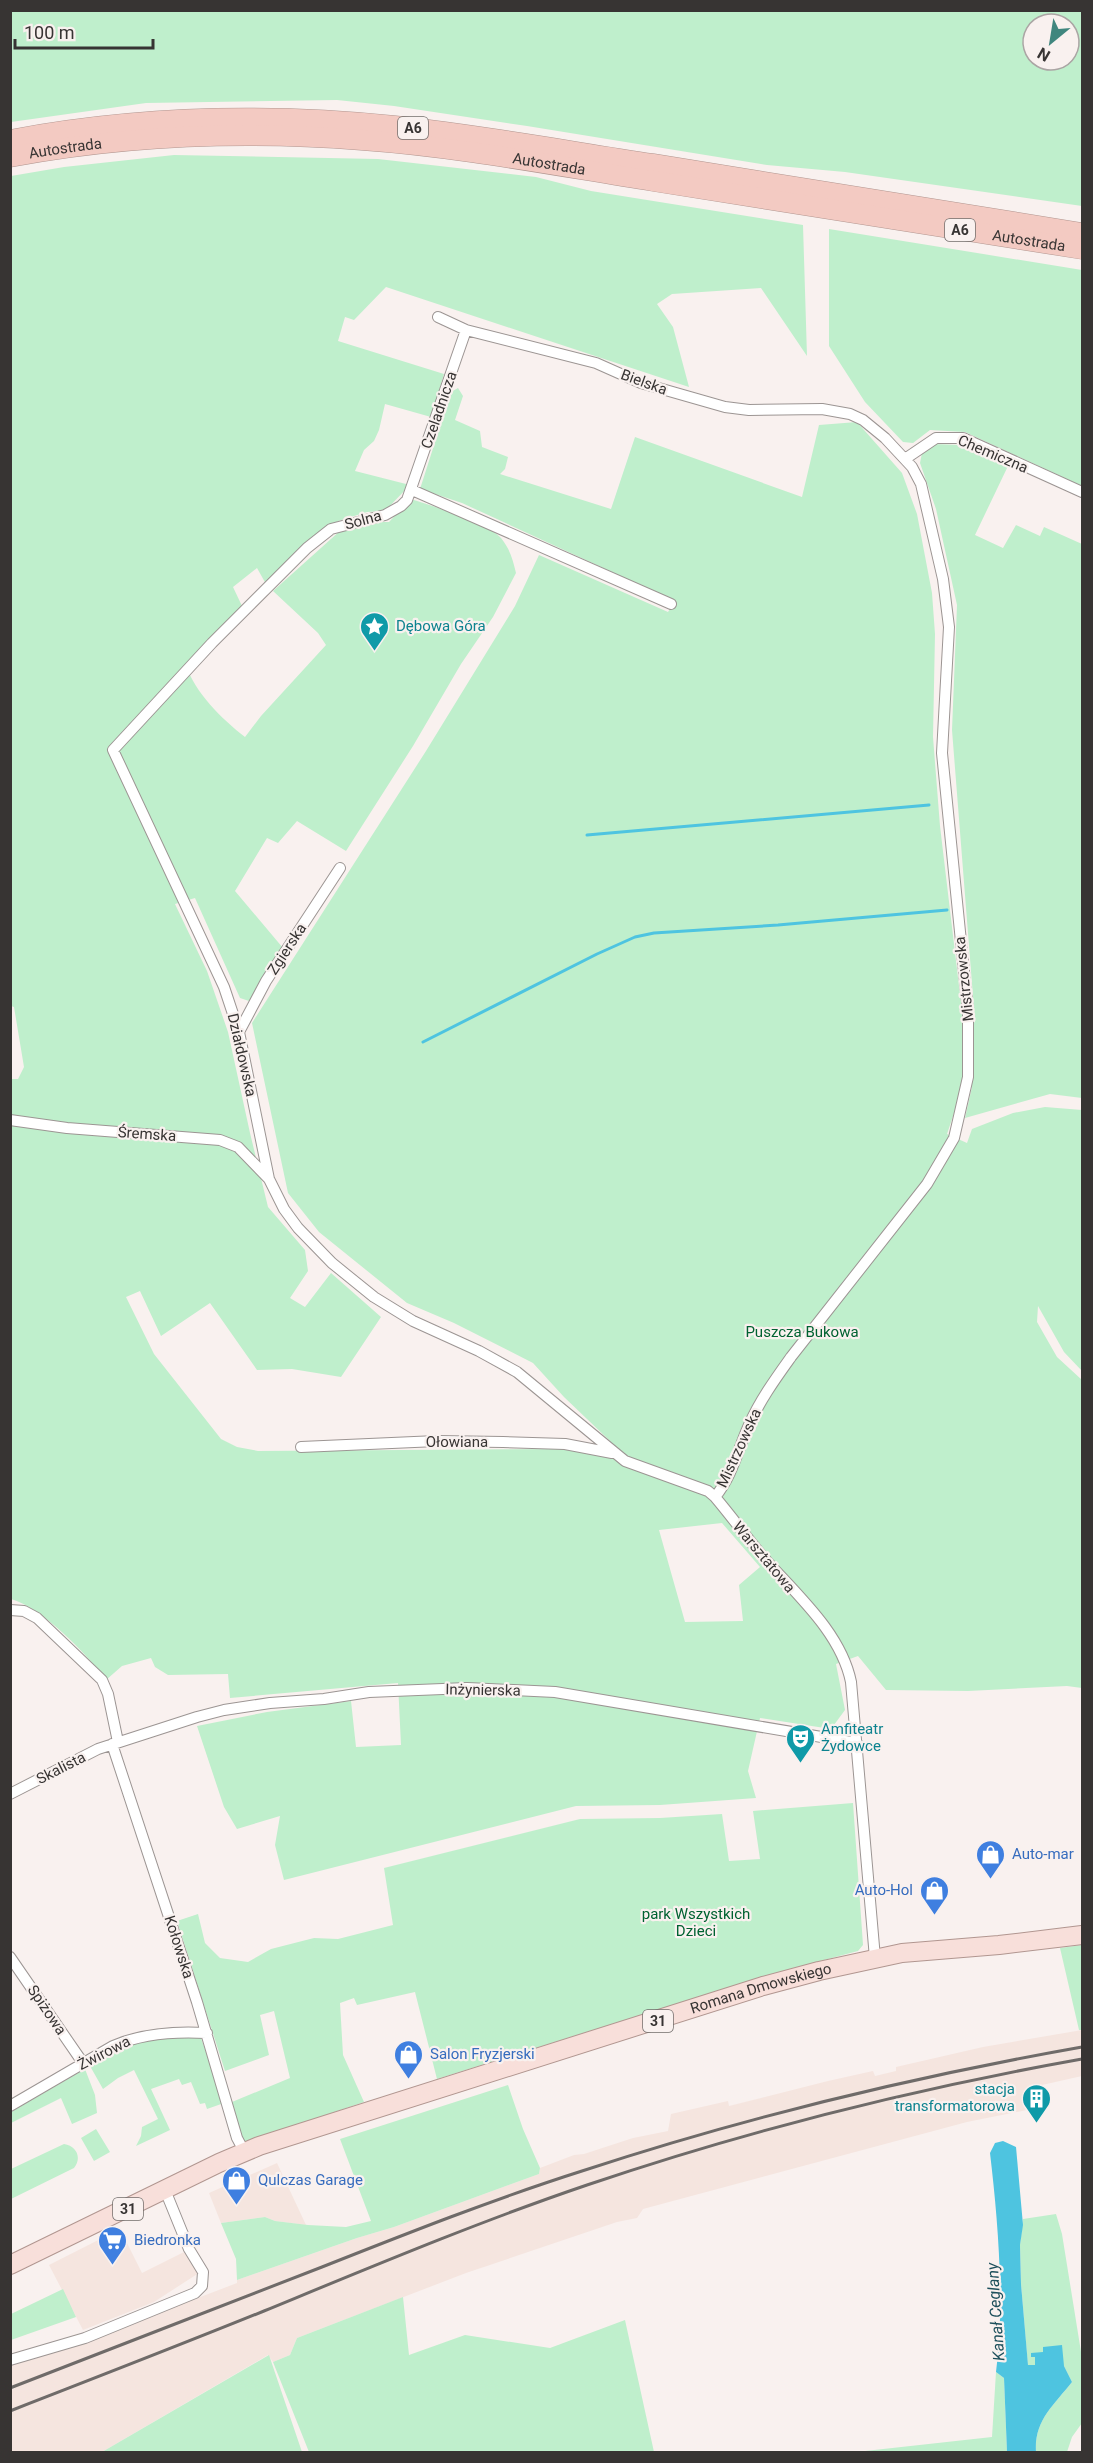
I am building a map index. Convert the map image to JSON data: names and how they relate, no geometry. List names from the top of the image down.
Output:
{
  "streets": {
    "highway": ["A6", "Autostrada"],
    "main road": ["Romana Dmowskiego", "31"],
    "street": [
      "Bielska",
      "Czeladnicza",
      "Chemiczna",
      "Solna",
      "Zgierska",
      "Mistrzowska",
      "Działdowska",
      "Śremska",
      "Ołowiana",
      "Warsztatowa",
      "Inżynierska",
      "Skalista",
      "Kołowska",
      "Spiżowa",
      "Żwirowa"
    ]
  },
  "crossings": [
    ["Bielska", "Czeladnicza"],
    ["Bielska", "Mistrzowska"],
    ["Czeladnicza", "Solna"],
    ["Chemiczna", "Mistrzowska"],
    ["Solna", "Działdowska"],
    ["Zgierska", "Działdowska"],
    ["Mistrzowska", "Warsztatowa"],
    ["Działdowska", "Śremska"],
    ["Działdowska", "Warsztatowa"],
    ["Ołowiana", "Warsztatowa"],
    ["Warsztatowa", "Inżynierska"],
    ["Warsztatowa", "Romana Dmowskiego"],
    ["Inżynierska", "Skalista"],
    ["Inżynierska", "Kołowska"],
    ["Skalista", "Kołowska"],
    ["Kołowska", "Romana Dmowskiego"],
    ["Kołowska", "31"],
    ["Kołowska", "Żwirowa"],
    ["Romana Dmowskiego", "31"],
    ["Spiżowa", "Żwirowa"]
  ],
  "water": ["Kanał Ceglany"],
  "parks": ["Puszcza Bukowa", "park Wszystkich Dzieci"],
  "places": {
    "place": ["Dębowa Góra"],
    "theatre": ["Amfiteatr Żydowce"],
    "shop": [
      "Auto-mar",
      "Auto-Hol",
      "Salon Fryzjerski",
      "Qulczas Garage"
    ],
    "building": ["stacja transformatorowa"],
    "supermarket": ["Biedronka"]
  },
  "scale_bar": "100 m",
  "north": "bottom left"
}
